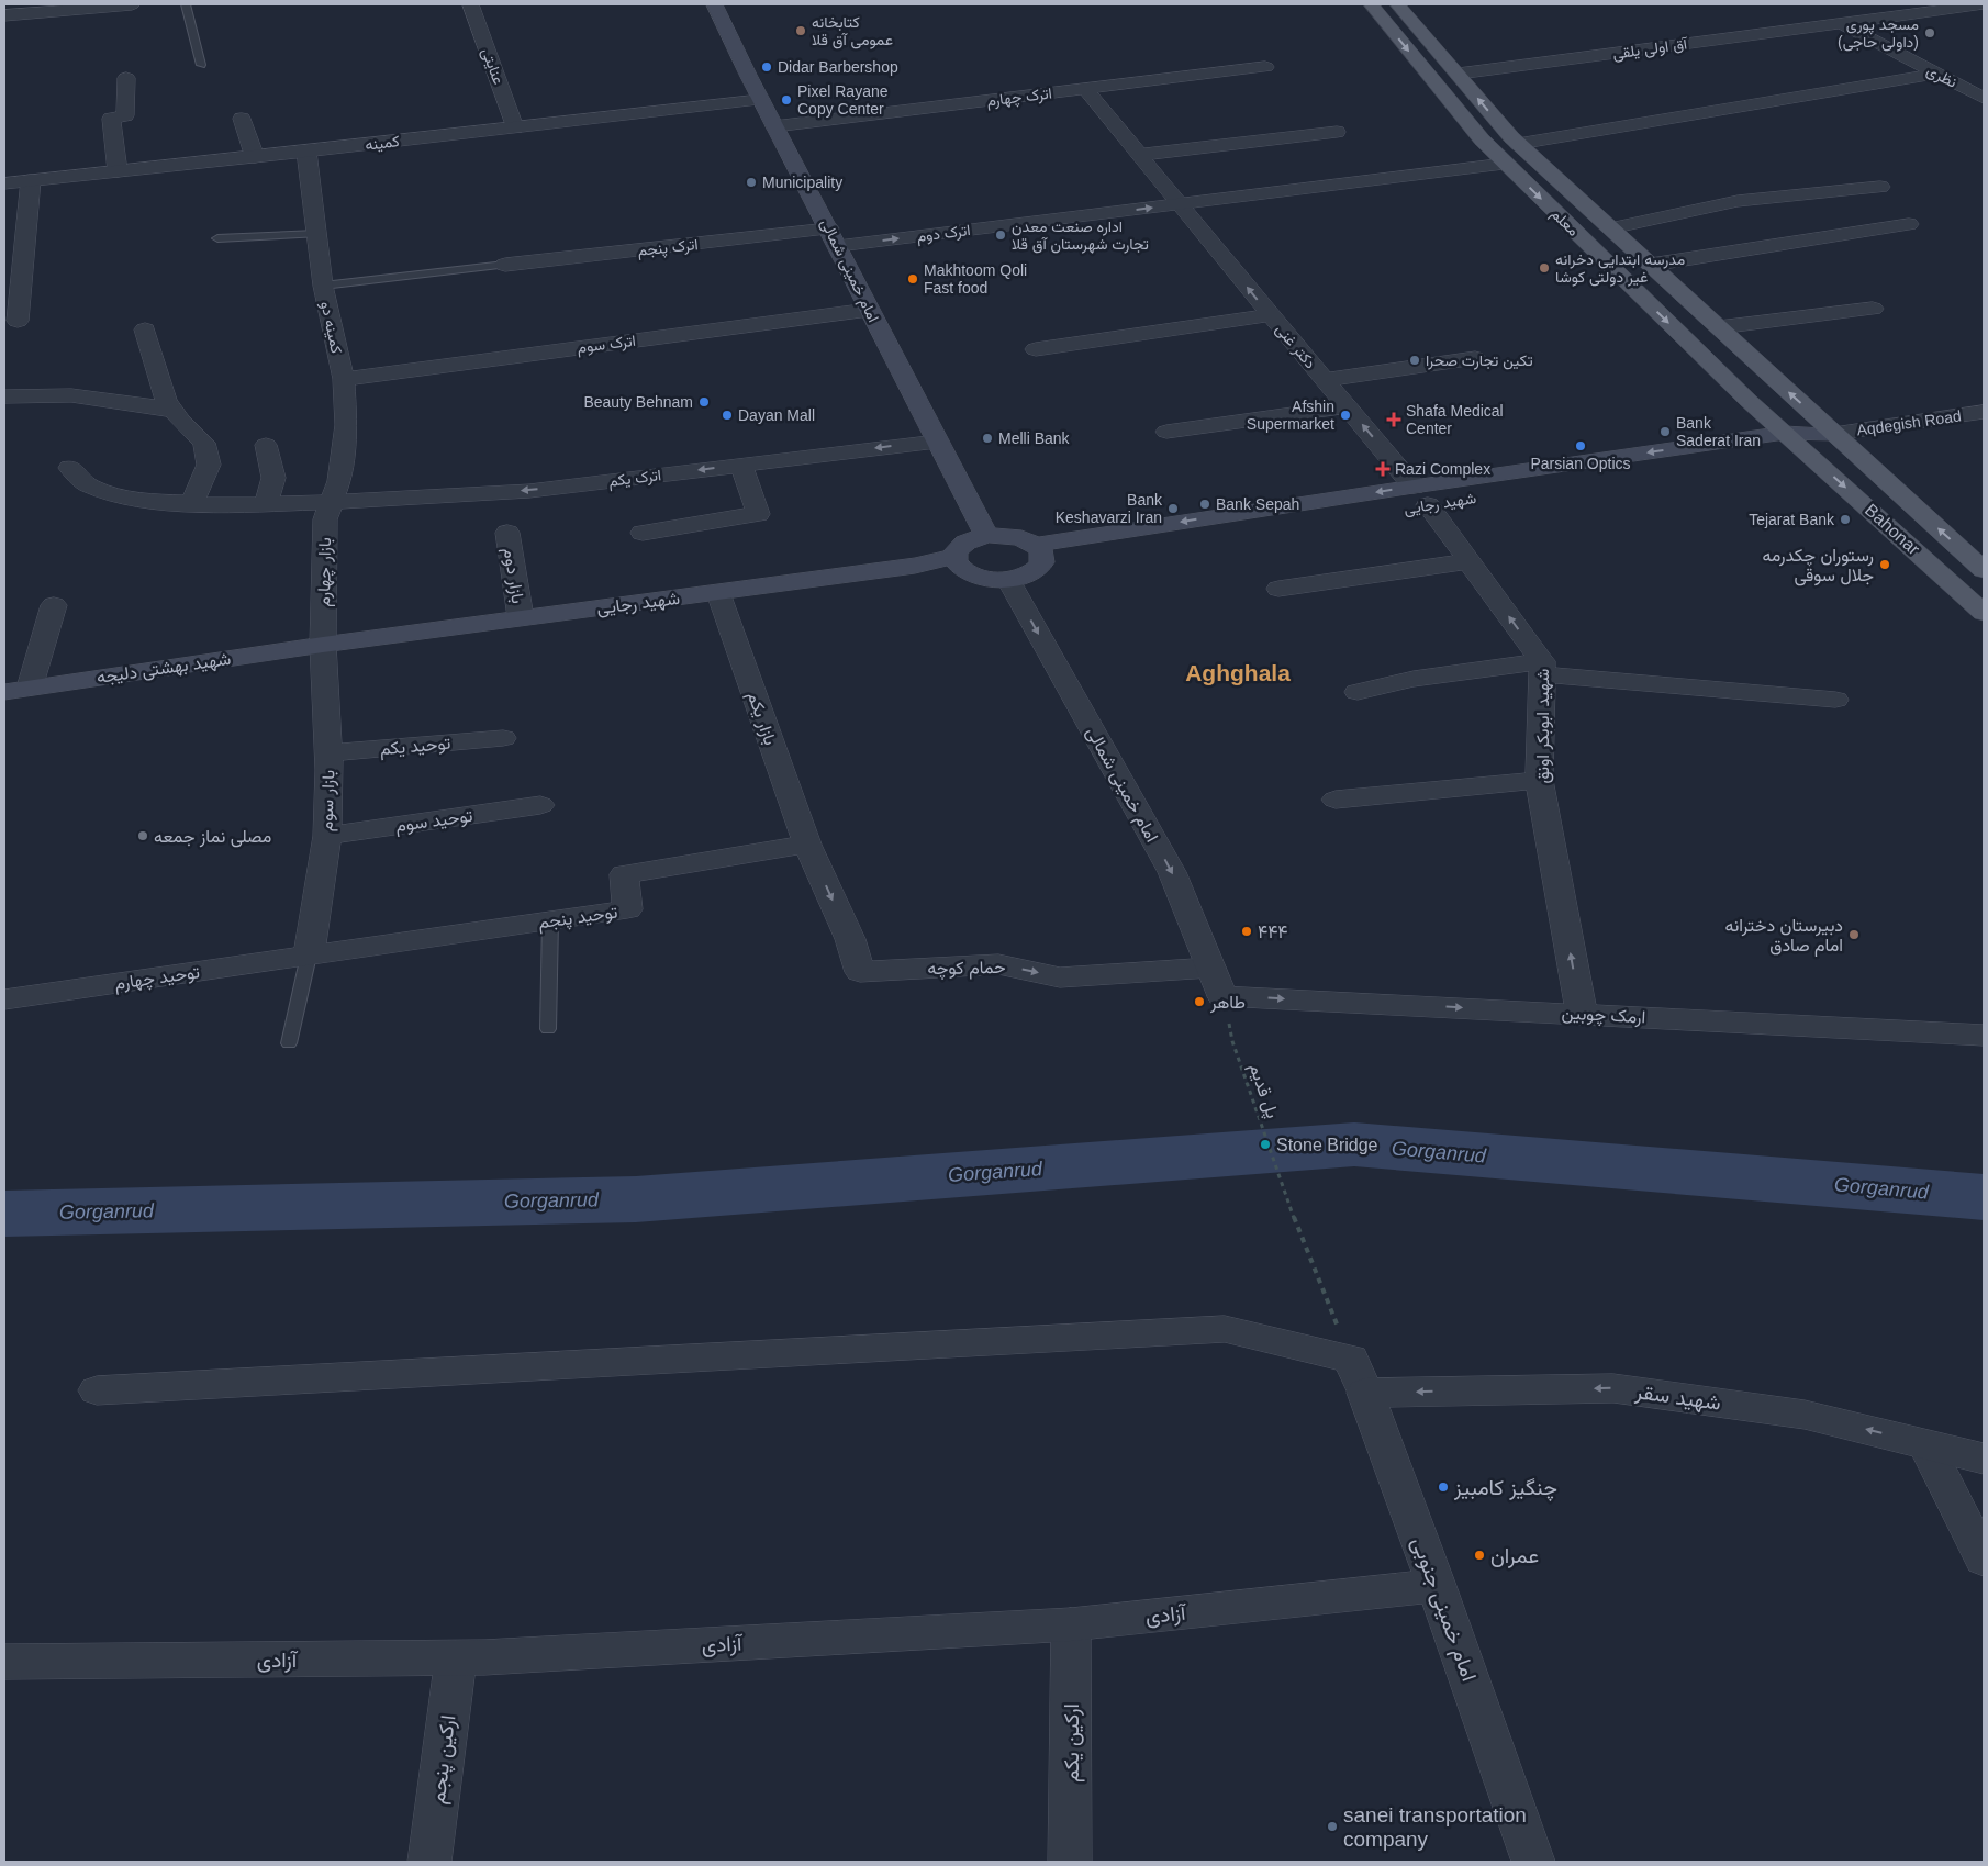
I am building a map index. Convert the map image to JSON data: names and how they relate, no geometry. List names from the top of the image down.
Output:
{
  "streets": {
    "main road": [
      "معلم",
      "امام خمینی شمالی",
      "شهید رجایی",
      "Bahonar",
      "شهید بهشتی دلیجه"
    ],
    "street": [
      "آق اولی یلقی",
      "عنایتی",
      "نظری",
      "اترک چهارم",
      "کمینه",
      "اترک دوم",
      "اترک پنجم",
      "کمینه دو",
      "اترک سوم",
      "دکتر غنی",
      "Aqdegish Road",
      "اترک یکم",
      "بازار چهارم",
      "بازار دوم",
      "بازار یکم",
      "شهید ابوبکر اونق",
      "توحید یکم",
      "بازار سوم",
      "توحید سوم",
      "توحید پنجم",
      "حمام کوچه",
      "توحید چهارم",
      "ارمک چوبین",
      "شهید سقر",
      "امام خمینی جنوبی",
      "آزادی",
      "ارکین یکم",
      "ارکین پنجم"
    ],
    "path": ["پل قدیم"]
  },
  "crossings": [
    ["آق اولی یلقی", "نظری"],
    ["آق اولی یلقی", "معلم"],
    ["عنایتی", "کمینه"],
    ["اترک چهارم", "امام خمینی شمالی"],
    ["اترک چهارم", "دکتر غنی"],
    ["کمینه", "امام خمینی شمالی"],
    ["کمینه", "کمینه دو"],
    ["معلم", "اترک دوم"],
    ["معلم", "Aqdegish Road"],
    ["معلم", "شهید رجایی"],
    ["معلم", "Bahonar"],
    ["اترک دوم", "اترک پنجم"],
    ["اترک دوم", "امام خمینی شمالی"],
    ["اترک دوم", "دکتر غنی"],
    ["اترک پنجم", "امام خمینی شمالی"],
    ["امام خمینی شمالی", "اترک سوم"],
    ["امام خمینی شمالی", "اترک یکم"],
    ["امام خمینی شمالی", "حمام کوچه"],
    ["امام خمینی شمالی", "ارمک چوبین"],
    ["کمینه دو", "اترک سوم"],
    ["کمینه دو", "اترک یکم"],
    ["کمینه دو", "بازار چهارم"],
    ["دکتر غنی", "شهید رجایی"],
    ["دکتر غنی", "شهید ابوبکر اونق"],
    ["Aqdegish Road", "شهید رجایی"],
    ["Aqdegish Road", "Bahonar"],
    ["اترک یکم", "بازار چهارم"],
    ["شهید رجایی", "Bahonar"],
    ["شهید رجایی", "بازار چهارم"],
    ["شهید رجایی", "بازار دوم"],
    ["شهید رجایی", "شهید بهشتی دلیجه"],
    ["شهید رجایی", "بازار یکم"],
    ["شهید رجایی", "شهید ابوبکر اونق"],
    ["شهید رجایی", "بازار سوم"],
    ["بازار چهارم", "شهید بهشتی دلیجه"],
    ["بازار چهارم", "بازار سوم"],
    ["شهید بهشتی دلیجه", "بازار سوم"],
    ["بازار یکم", "توحید پنجم"],
    ["بازار یکم", "حمام کوچه"],
    ["شهید ابوبکر اونق", "ارمک چوبین"],
    ["توحید یکم", "بازار سوم"],
    ["بازار سوم", "توحید سوم"],
    ["بازار سوم", "توحید پنجم"],
    ["بازار سوم", "توحید چهارم"],
    ["توحید پنجم", "حمام کوچه"],
    ["توحید پنجم", "توحید چهارم"],
    ["پل قدیم", "شهید سقر"],
    ["پل قدیم", "امام خمینی جنوبی"],
    ["شهید سقر", "امام خمینی جنوبی"],
    ["امام خمینی جنوبی", "آزادی"],
    ["آزادی", "ارکین یکم"],
    ["آزادی", "ارکین پنجم"]
  ],
  "one_way": [
    "امام خمینی شمالی",
    "دکتر غنی",
    "اترک یکم",
    "شهید ابوبکر اونق",
    "حمام کوچه"
  ],
  "districts": ["Aghghala"],
  "water": ["Gorganrud"],
  "places": {
    "other": [
      "کتابخانه عمومی آق قلا",
      "مسجد پوری (داولی حاجی)",
      "Didar Barbershop",
      "Pixel Rayane Copy Center",
      "Municipality",
      "اداره صنعت معدن تجارت شهرستان آق قلا",
      "مدرسه ابتدایی دخرانه غیر دولتی کوشا",
      "Makhtoom Qoli Fast food",
      "تکین تجارت صحرا",
      "Beauty Behnam",
      "Dayan Mall",
      "Afshin Supermarket",
      "Bank Saderat Iran",
      "Melli Bank",
      "Parsian Optics",
      "Bank Sepah",
      "Bank Keshavarzi Iran",
      "Tejarat Bank",
      "رستوران چکدرمه جلال سوقی",
      "مصلی نماز جمعه",
      "۴۴۴",
      "دبیرستان دخترانه امام صادق",
      "طاهر",
      "Stone Bridge",
      "چنگیز کامبیز",
      "عمران",
      "sanei transportation company"
    ],
    "health": ["Shafa Medical Center", "Razi Complex"]
  }
}
